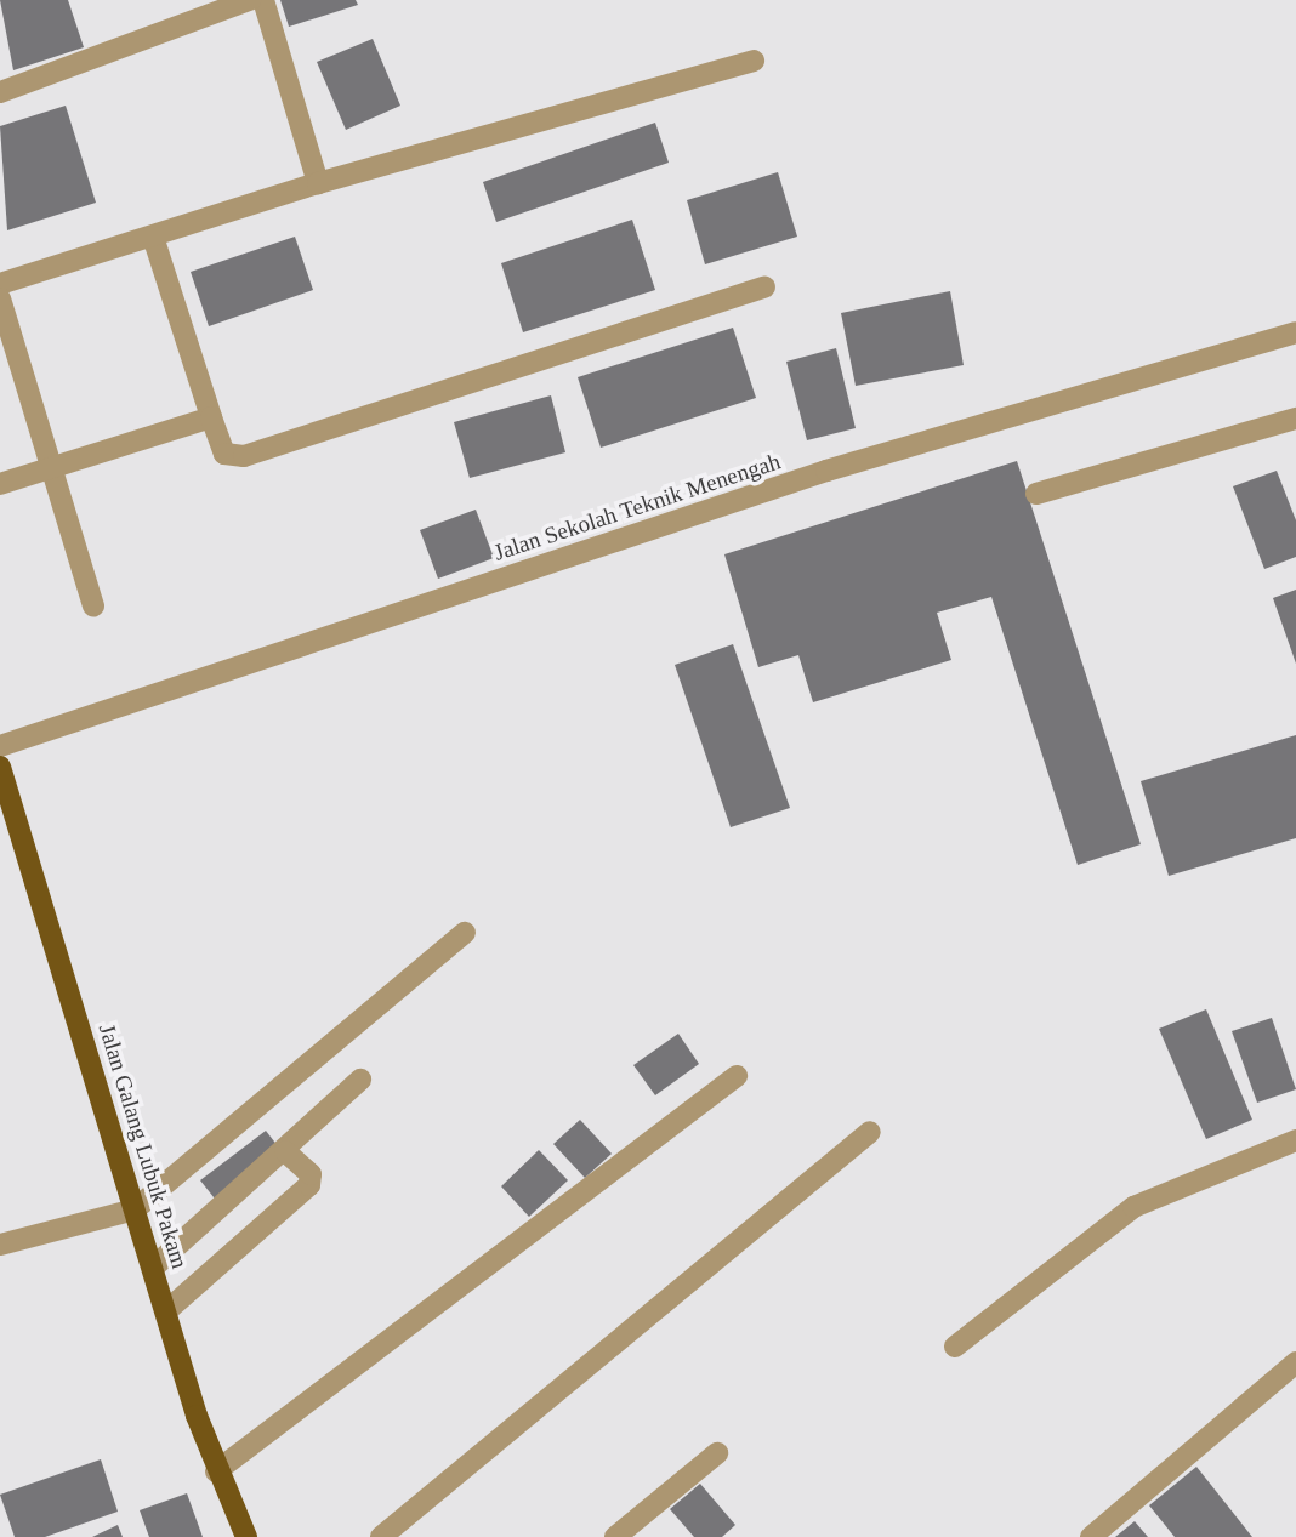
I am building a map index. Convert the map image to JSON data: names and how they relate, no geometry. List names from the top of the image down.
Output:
{
  "streets": {
    "main road": ["Jalan Galang Lubuk Pakam"],
    "street": ["Jalan Sekolah Teknik Menengah"]
  }
}
